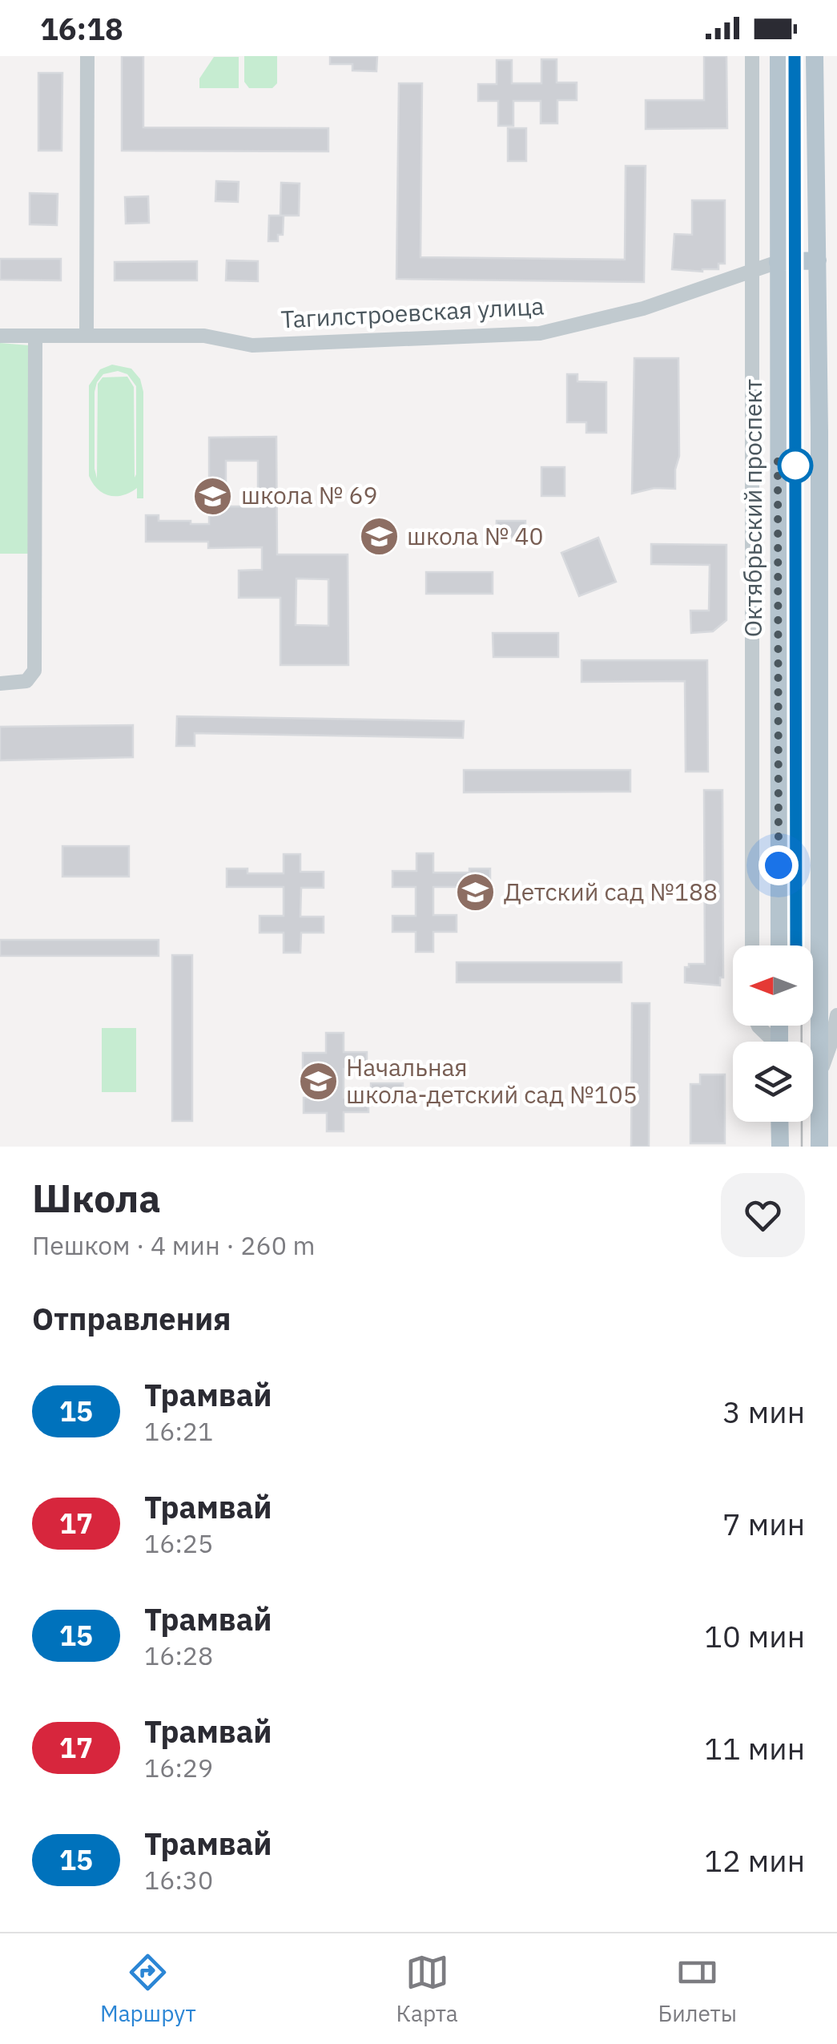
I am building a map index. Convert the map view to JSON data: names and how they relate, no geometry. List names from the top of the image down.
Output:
{
  "streets": {
    "main road": ["Тагилстроевская улица", "Октябрьский проспект"]
  },
  "crossings": [
    ["Тагилстроевская улица", "Октябрьский проспект"]
  ],
  "places": {
    "school or university": [
      "школа № 69",
      "школа № 40",
      "Детский сад №188",
      "Начальная школа-детский сад №105"
    ]
  },
  "lines": ["tram line 15"],
  "north": "left",
  "page": {
    "status": "16:18",
    "heading": [
      ["Школа", "Пешком · 4 мин · 260 m"],
      "Отправления"
    ],
    "list": [
      {
        "mark": "15",
        "name": "Трамвай",
        "note": "16:21",
        "value": "3 мин"
      },
      {
        "mark": "17",
        "name": "Трамвай",
        "note": "16:25",
        "value": "7 мин"
      },
      {
        "mark": "15",
        "name": "Трамвай",
        "note": "16:28",
        "value": "10 мин"
      },
      {
        "mark": "17",
        "name": "Трамвай",
        "note": "16:29",
        "value": "11 мин"
      },
      {
        "mark": "15",
        "name": "Трамвай",
        "note": "16:30",
        "value": "12 мин"
      }
    ],
    "tabs": ["Маршрут", "Карта", "Билеты"]
  }
}
